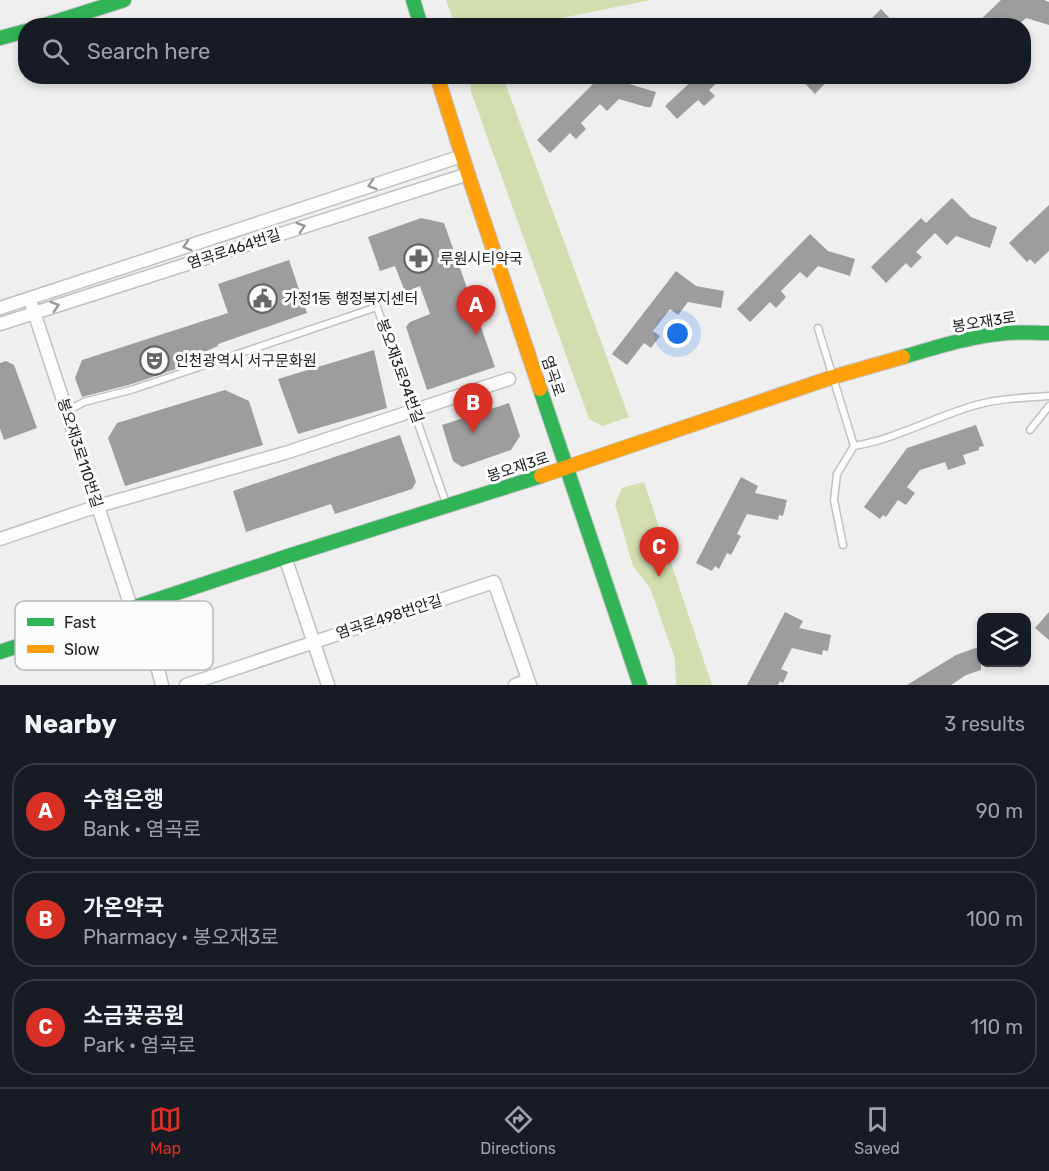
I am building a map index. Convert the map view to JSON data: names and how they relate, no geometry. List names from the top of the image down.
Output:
{
  "streets": {
    "street": [
      "염곡로464번길",
      "봉오재3로",
      "염곡로",
      "봉오재3로110번길",
      "염곡로498번안길"
    ],
    "lane": ["봉오재3로94번길"]
  },
  "crossings": [
    ["염곡로464번길", "염곡로"],
    ["염곡로464번길", "봉오재3로110번길"],
    ["봉오재3로", "봉오재3로94번길"],
    ["봉오재3로", "염곡로"],
    ["봉오재3로94번길", "봉오재3로110번길"]
  ],
  "places": {
    "pharmacy": ["루원시티약국"],
    "public building": ["가정1동 행정복지센터"],
    "theatre": ["인천광역시 서구문화원"]
  },
  "legend": ["Fast", "Slow"],
  "page": {
    "search": "Search here",
    "pins": ["A", "B", "C"],
    "heading": ["Nearby", "3 results"],
    "list": [
      {
        "mark": "A",
        "name": "수협은행",
        "note": "Bank · 염곡로",
        "value": "90 m"
      },
      {
        "mark": "B",
        "name": "가온약국",
        "note": "Pharmacy · 봉오재3로",
        "value": "100 m"
      },
      {
        "mark": "C",
        "name": "소금꽃공원",
        "note": "Park · 염곡로",
        "value": "110 m"
      }
    ],
    "nav": ["Map", "Directions", "Saved"]
  }
}
